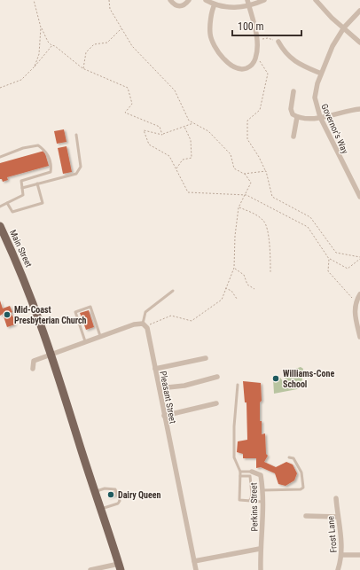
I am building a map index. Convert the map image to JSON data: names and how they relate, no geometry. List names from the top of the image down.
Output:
{
  "streets": {
    "main road": ["Main Street"],
    "street": [
      "Governor's Way",
      "Pleasant Street",
      "Perkins Street",
      "Frost Lane"
    ]
  },
  "places": ["Mid-Coast Presbyterian Church", "Williams-Cone School", "Dairy Queen"],
  "scale_bar": "100 m"
}
